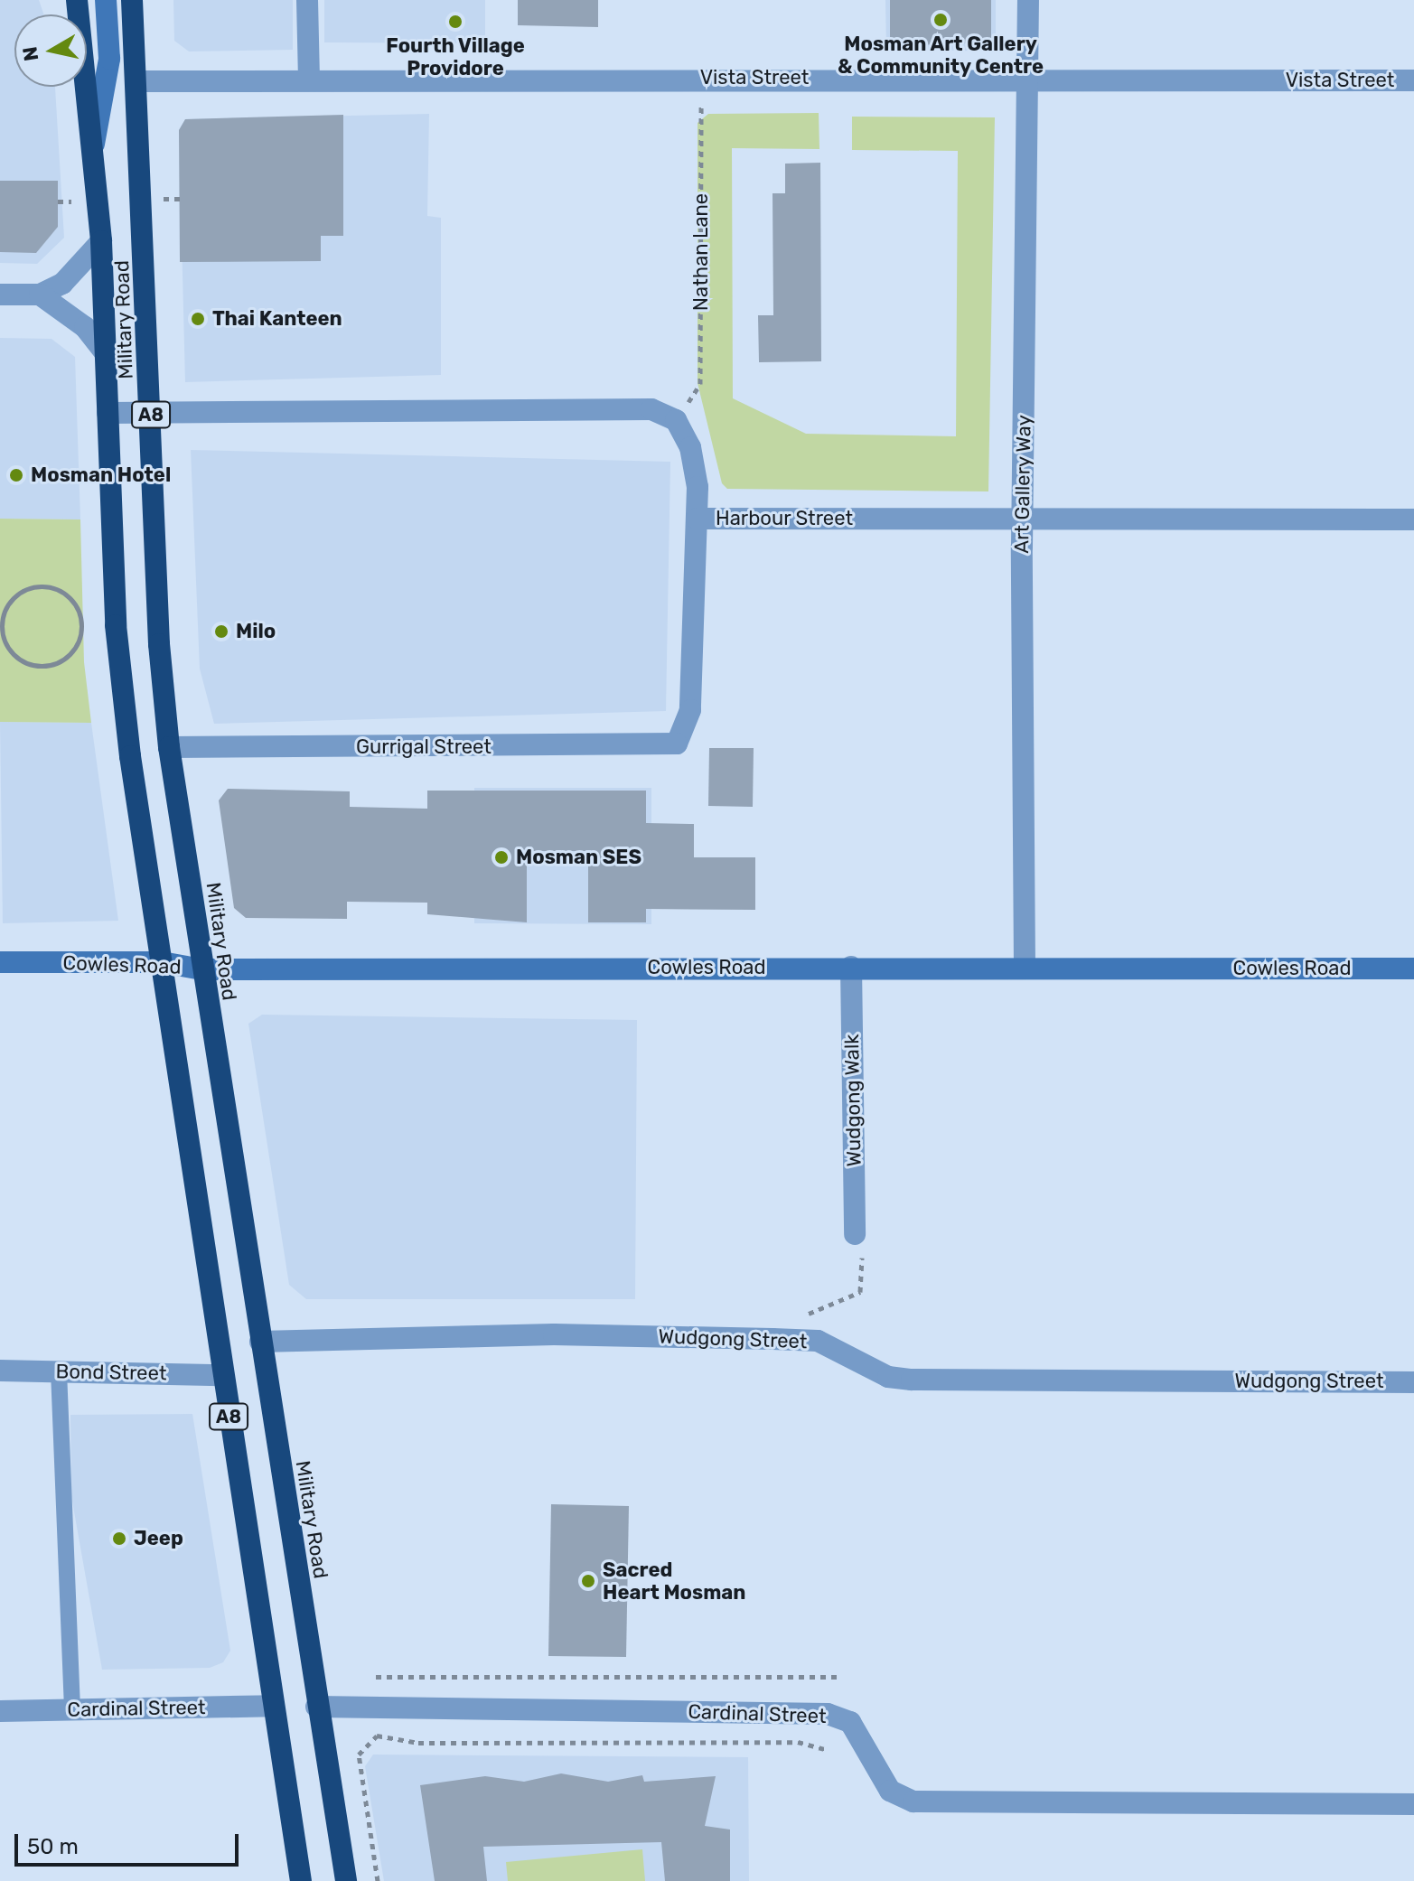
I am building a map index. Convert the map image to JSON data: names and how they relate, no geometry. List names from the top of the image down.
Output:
{
  "streets": {
    "highway": ["Military Road", "A8"],
    "street": [
      "Vista Street",
      "Art Gallery Way",
      "Harbour Street",
      "Gurrigal Street",
      "Cowles Road",
      "Wudgong Walk",
      "Wudgong Street",
      "Bond Street",
      "Cardinal Street"
    ],
    "path": ["Nathan Lane"]
  },
  "crossings": [
    ["Vista Street", "Nathan Lane"],
    ["Vista Street", "Military Road"],
    ["Vista Street", "Art Gallery Way"],
    ["Nathan Lane", "Harbour Street"],
    ["Military Road", "Gurrigal Street"],
    ["Military Road", "Cowles Road"],
    ["Military Road", "Wudgong Street"],
    ["Military Road", "Bond Street"],
    ["Military Road", "Cardinal Street"],
    ["Art Gallery Way", "Harbour Street"],
    ["Art Gallery Way", "Cowles Road"],
    ["Harbour Street", "Gurrigal Street"],
    ["Cowles Road", "Wudgong Walk"]
  ],
  "places": [
    "Mosman Art Gallery & Community Centre",
    "Fourth Village Providore",
    "Thai Kanteen",
    "Mosman Hotel",
    "Milo",
    "Mosman SES",
    "Jeep",
    "Sacred Heart Mosman"
  ],
  "scale_bar": "50 m",
  "north": "left"
}
